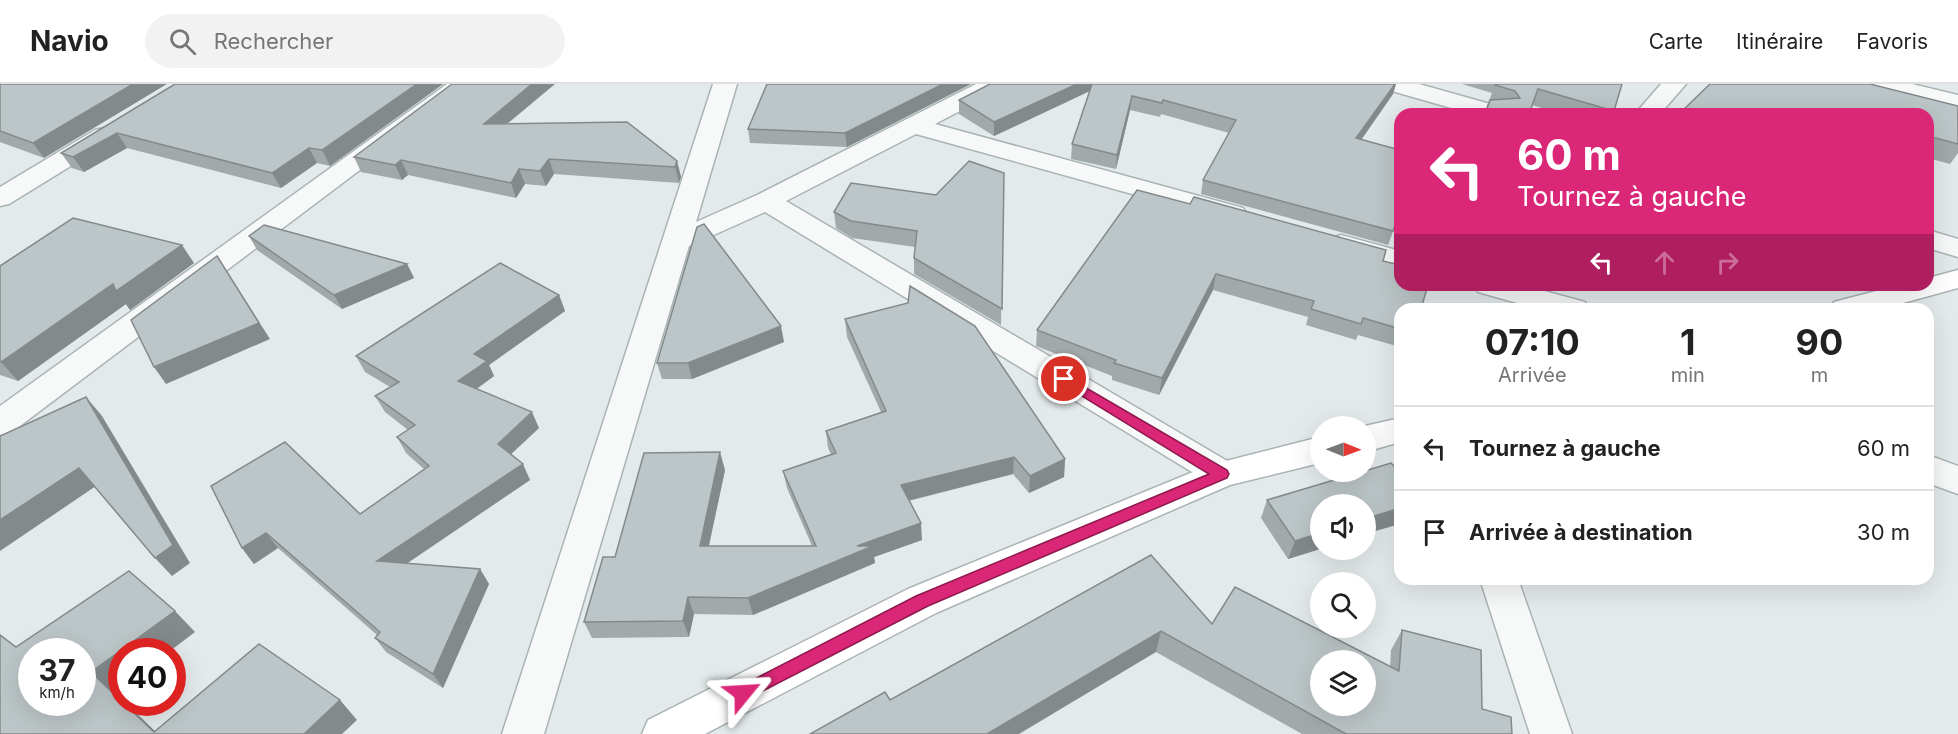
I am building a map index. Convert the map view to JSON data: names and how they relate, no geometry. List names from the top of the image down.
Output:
{
  "north": "right",
  "page": {
    "header": "Navio",
    "search": "Rechercher",
    "nav": ["Carte", "Itinéraire", "Favoris"],
    "turn": ["60 m", "Tournez à gauche"],
    "eta": [
      "07:10",
      "Arrivée",
      "1",
      "min",
      "90",
      "m"
    ],
    "list": [
      {
        "name": "Tournez à gauche",
        "value": "60 m"
      },
      {
        "name": "Arrivée à destination",
        "value": "30 m"
      }
    ],
    "speed": "37 km/h",
    "limit": "40"
  }
}
